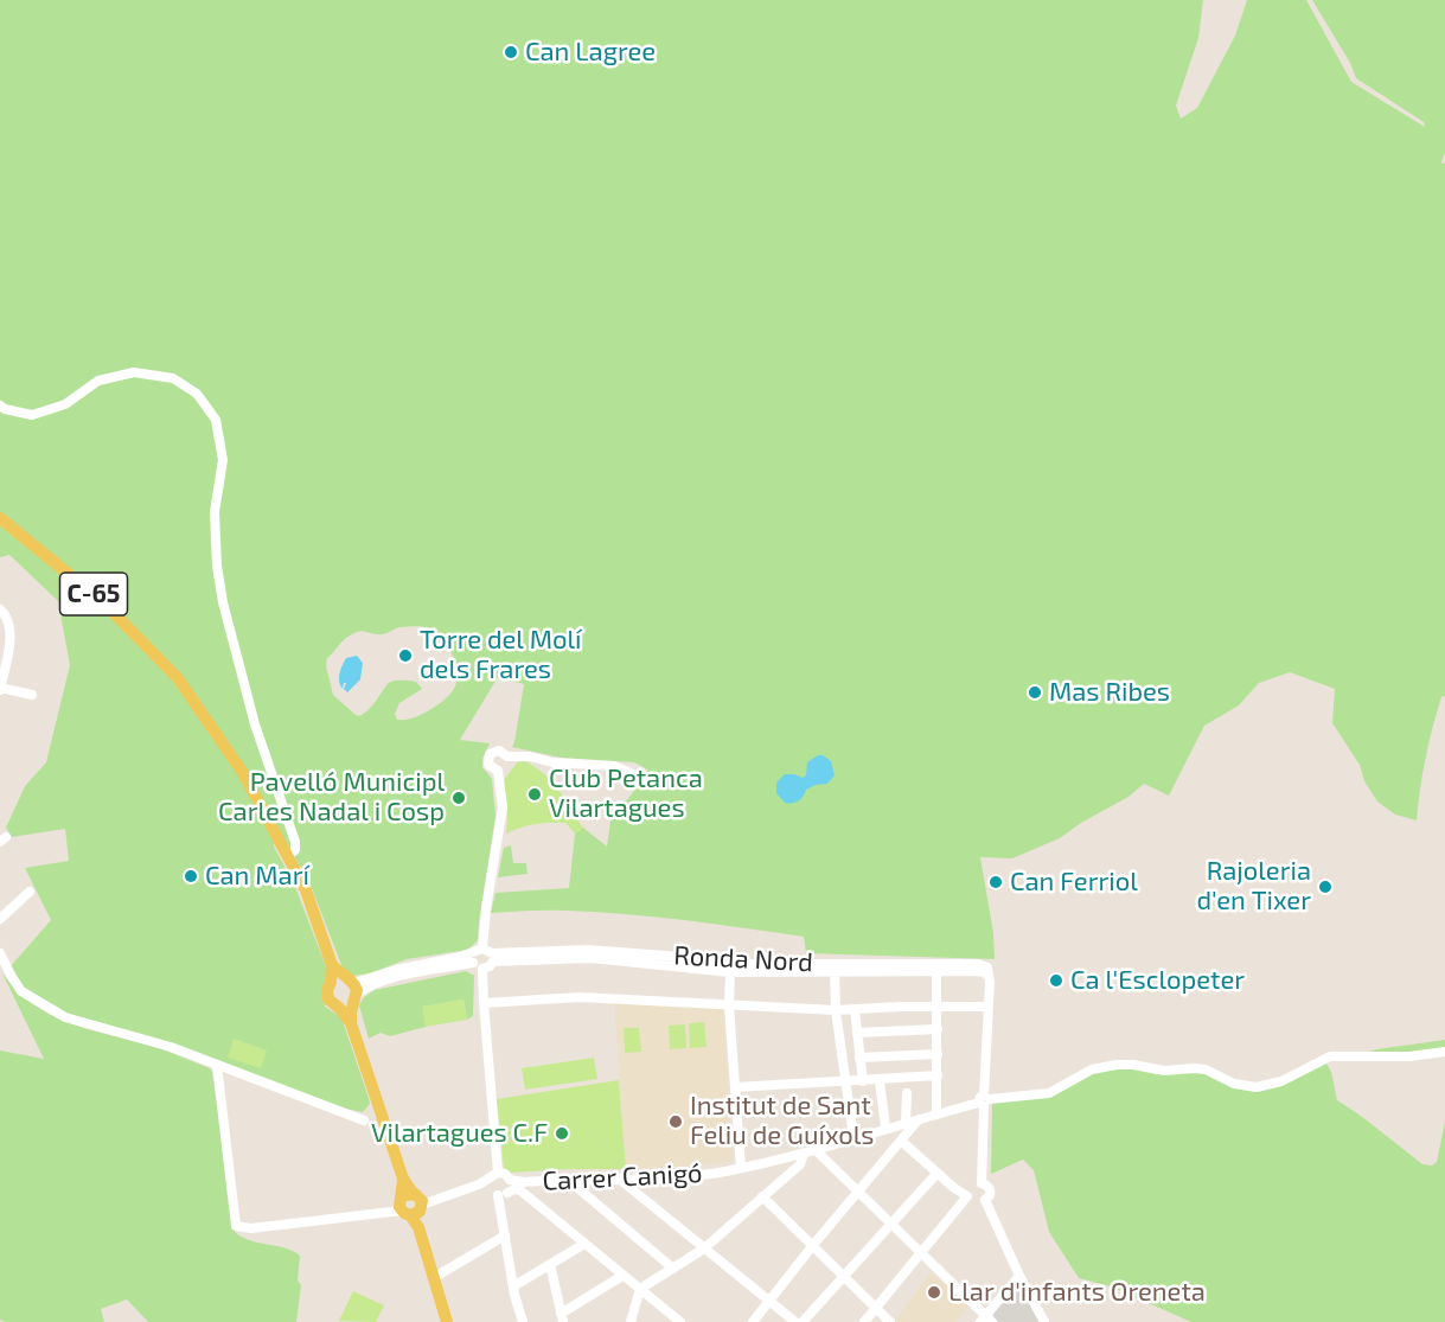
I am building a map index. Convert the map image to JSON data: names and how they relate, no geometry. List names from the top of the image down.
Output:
{
  "streets": {
    "main road": ["C-65"],
    "street": ["Ronda Nord", "Carrer Canigó"]
  },
  "crossings": [
    ["C-65", "Ronda Nord"]
  ],
  "places": [
    "Can Lagree",
    "Torre del Molí dels Frares",
    "Mas Ribes",
    "Club Petanca Vilartagues",
    "Pavelló Municipl Carles Nadal i Cosp",
    "Can Marí",
    "Can Ferriol",
    "Rajoleria d'en Tixer",
    "Ca l'Esclopeter",
    "Institut de Sant Feliu de Guíxols",
    "Vilartagues C.F",
    "Llar d'infants Oreneta"
  ]
}
